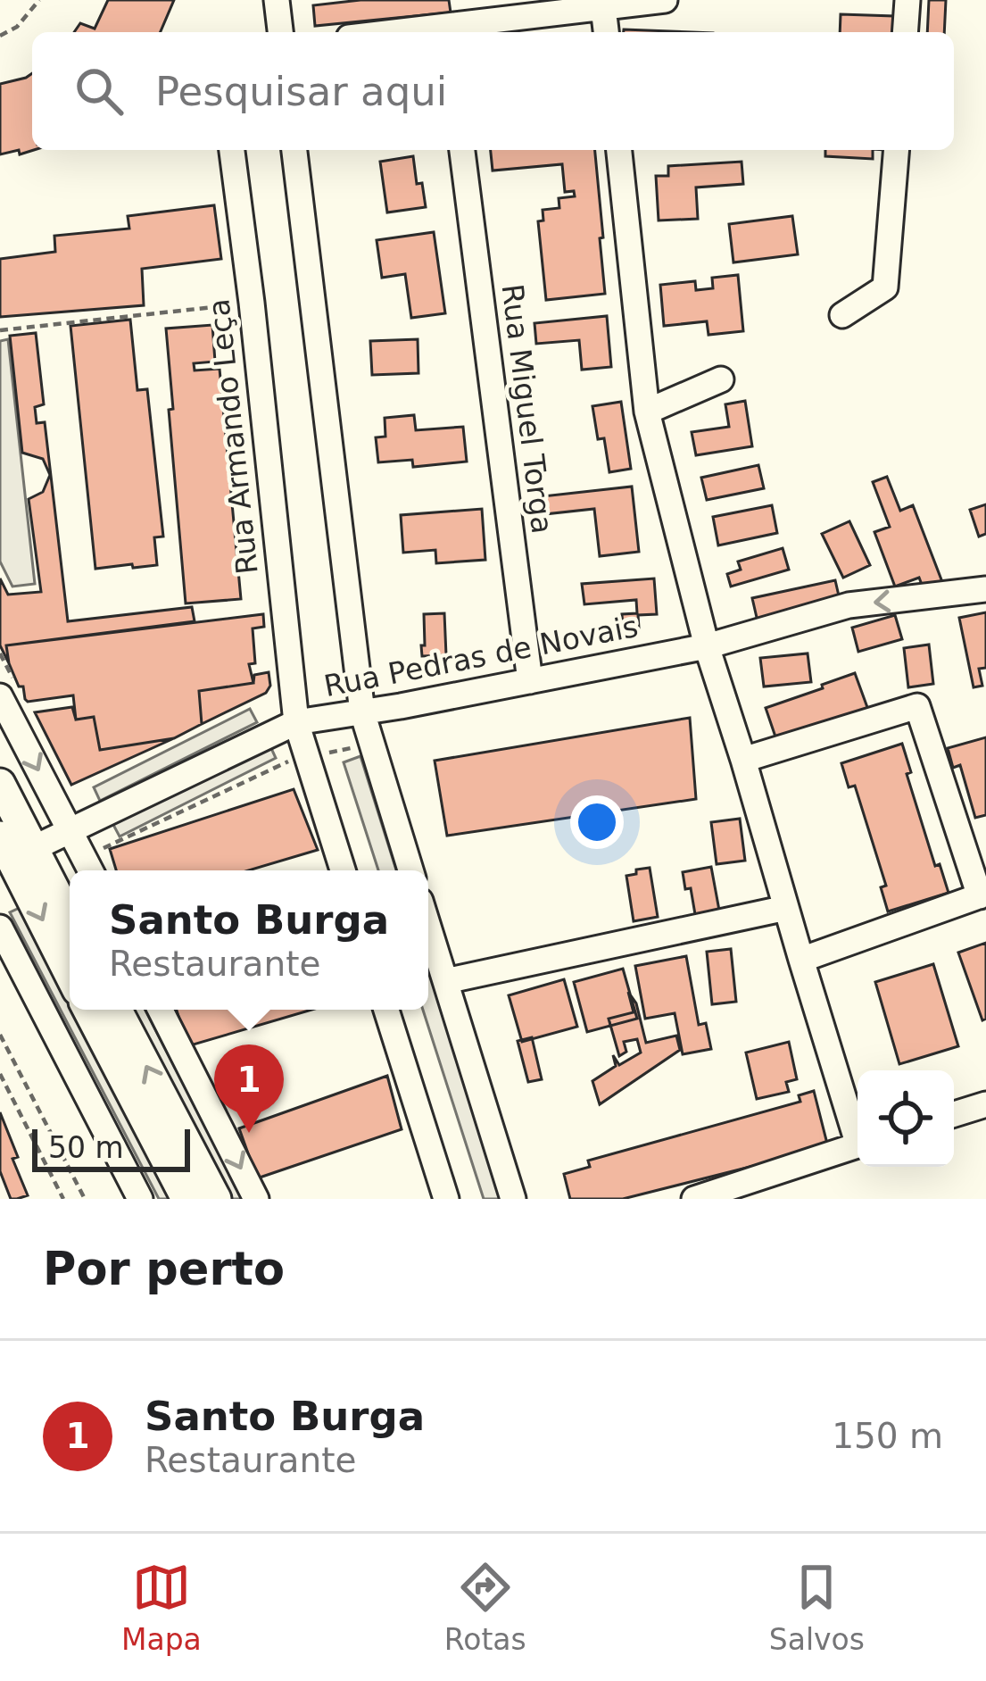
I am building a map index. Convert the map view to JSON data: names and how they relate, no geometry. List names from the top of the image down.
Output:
{
  "streets": {
    "street": ["Rua Miguel Torga", "Rua Armando Leça", "Rua Pedras de Novais"]
  },
  "crossings": [
    ["Rua Miguel Torga", "Rua Pedras de Novais"],
    ["Rua Armando Leça", "Rua Pedras de Novais"]
  ],
  "scale_bar": "50 m",
  "page": {
    "search": "Pesquisar aqui",
    "popup": ["Santo Burga", "Restaurante"],
    "pins": "1",
    "scale": "50 m",
    "heading": "Por perto",
    "list": [
      {
        "mark": "1",
        "name": "Santo Burga",
        "note": "Restaurante",
        "value": "150 m"
      }
    ],
    "nav": ["Mapa", "Rotas", "Salvos"]
  }
}
